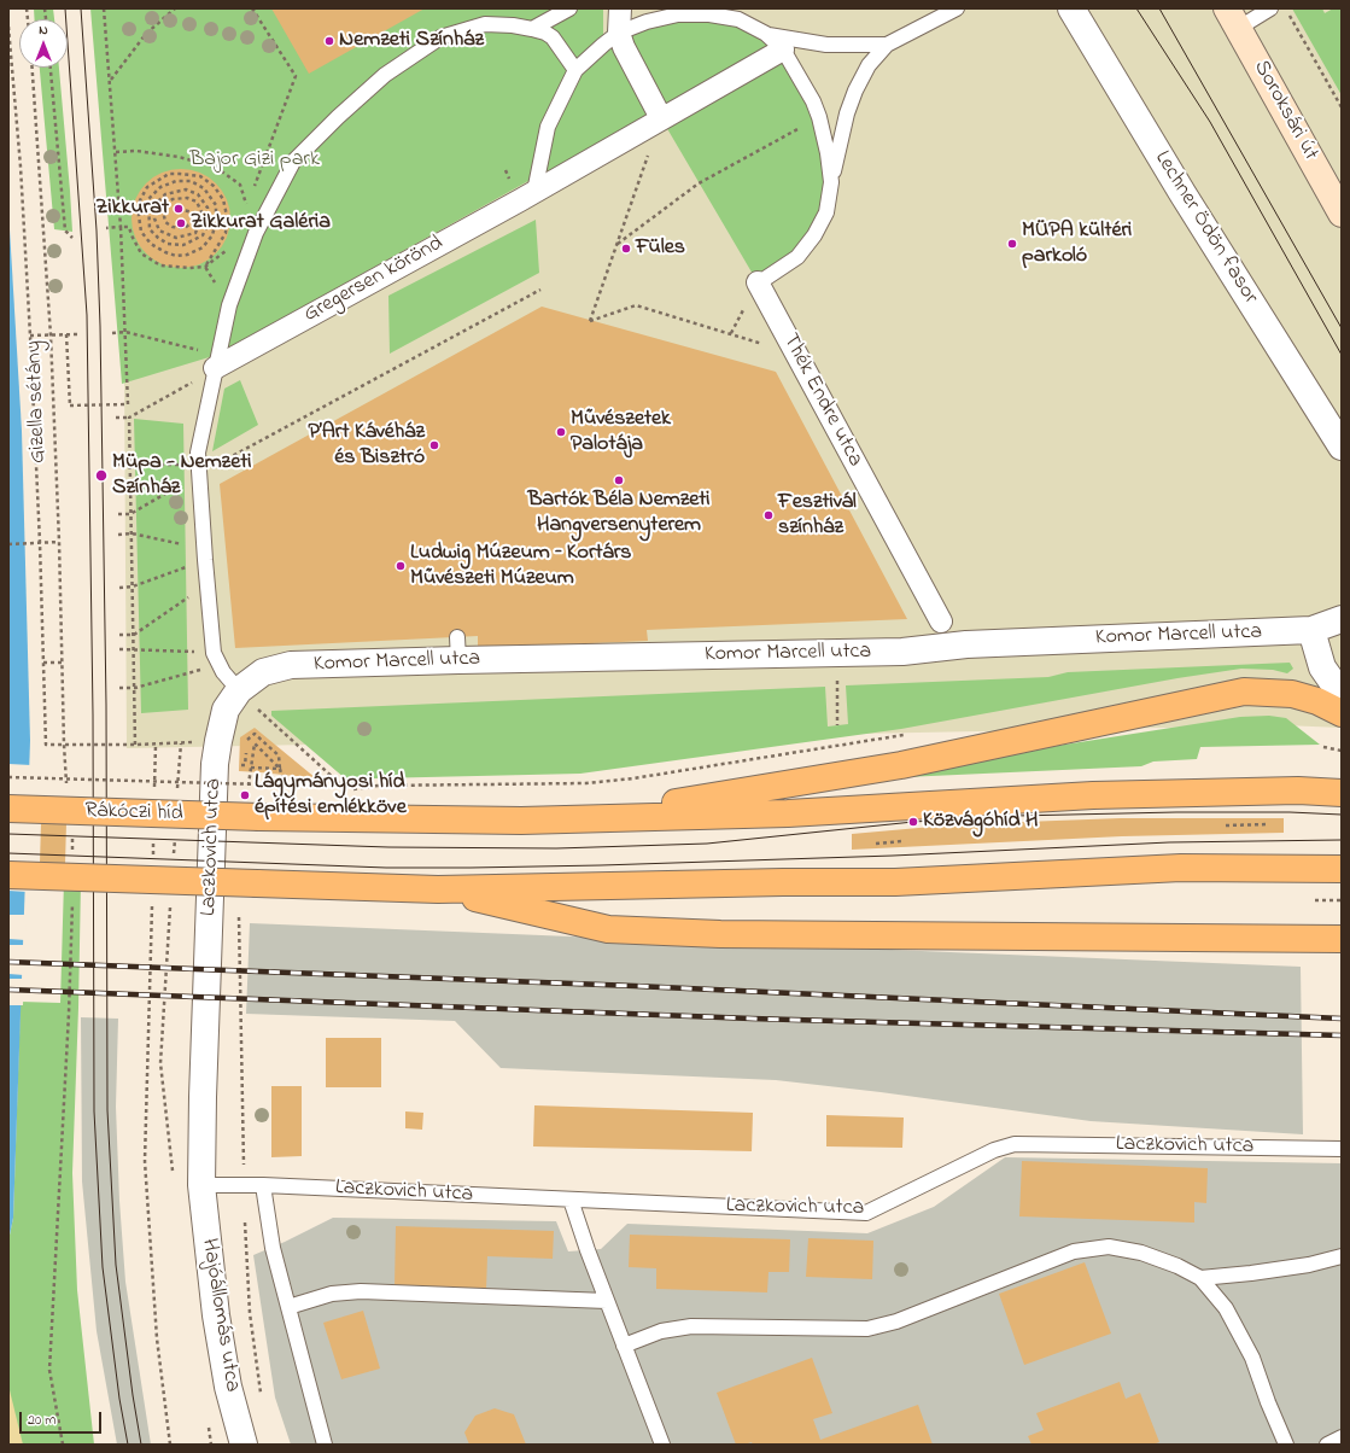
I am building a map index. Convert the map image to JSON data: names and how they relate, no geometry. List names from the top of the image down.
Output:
{
  "streets": {
    "main road": ["Soroksári út", "Rákóczi híd"],
    "street": [
      "Lechner Ödön fasor",
      "Gregersen körönd",
      "Thék Endre utca",
      "Komor Marcell utca",
      "Laczkovich utca",
      "Hajóállomás utca"
    ],
    "path": ["Gizella sétány"]
  },
  "crossings": [
    ["Komor Marcell utca", "Laczkovich utca"],
    ["Laczkovich utca", "Hajóállomás utca"]
  ],
  "parks": ["Bajor Gizi park"],
  "places": [
    "Nemzeti Színház",
    "Zikkurat",
    "Zikkurat Galéria",
    "MÜPA kültéri parkoló",
    "Füles",
    "Művészetek Palotája",
    "P’Art Kávéház és Bisztró",
    "Müpa - Nemzeti Színház",
    "Bartók Béla Nemzeti Hangversenyterem",
    "Fesztivál színház",
    "Ludwig Múzeum – Kortárs Művészeti Múzeum",
    "Lágymányosi híd építési emlékköve",
    "Közvágóhíd H"
  ],
  "scale_bar": "20 m",
  "north": "top"
}
